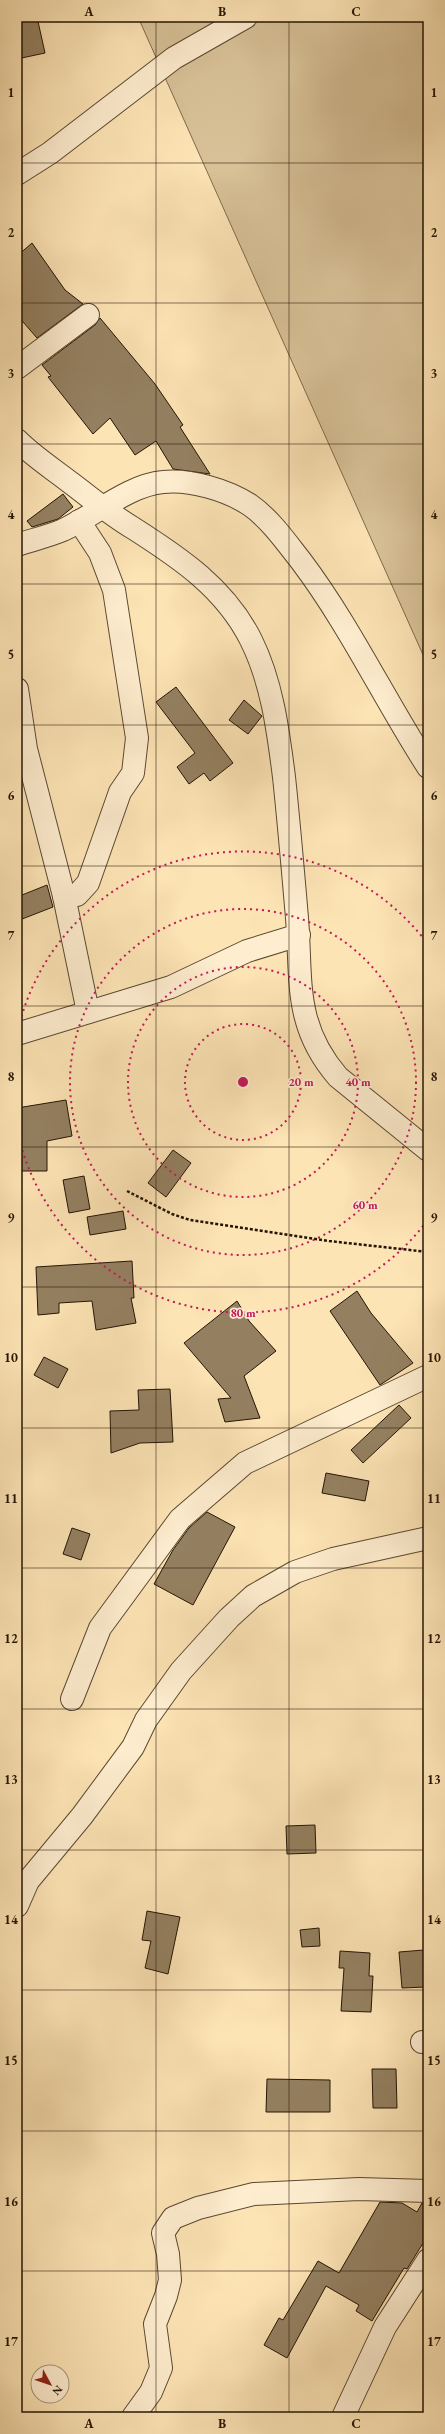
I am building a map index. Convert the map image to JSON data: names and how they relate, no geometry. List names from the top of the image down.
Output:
{
  "north": "bottom right",
  "grid": {
    "columns": ["A", "B", "C"],
    "rows": [
      "1",
      "2",
      "3",
      "4",
      "5",
      "6",
      "7",
      "8",
      "9",
      "10",
      "11",
      "12",
      "13",
      "14",
      "15",
      "16",
      "17"
    ]
  },
  "rings": [
    "20 m",
    "40 m",
    "60 m",
    "80 m"
  ]
}
